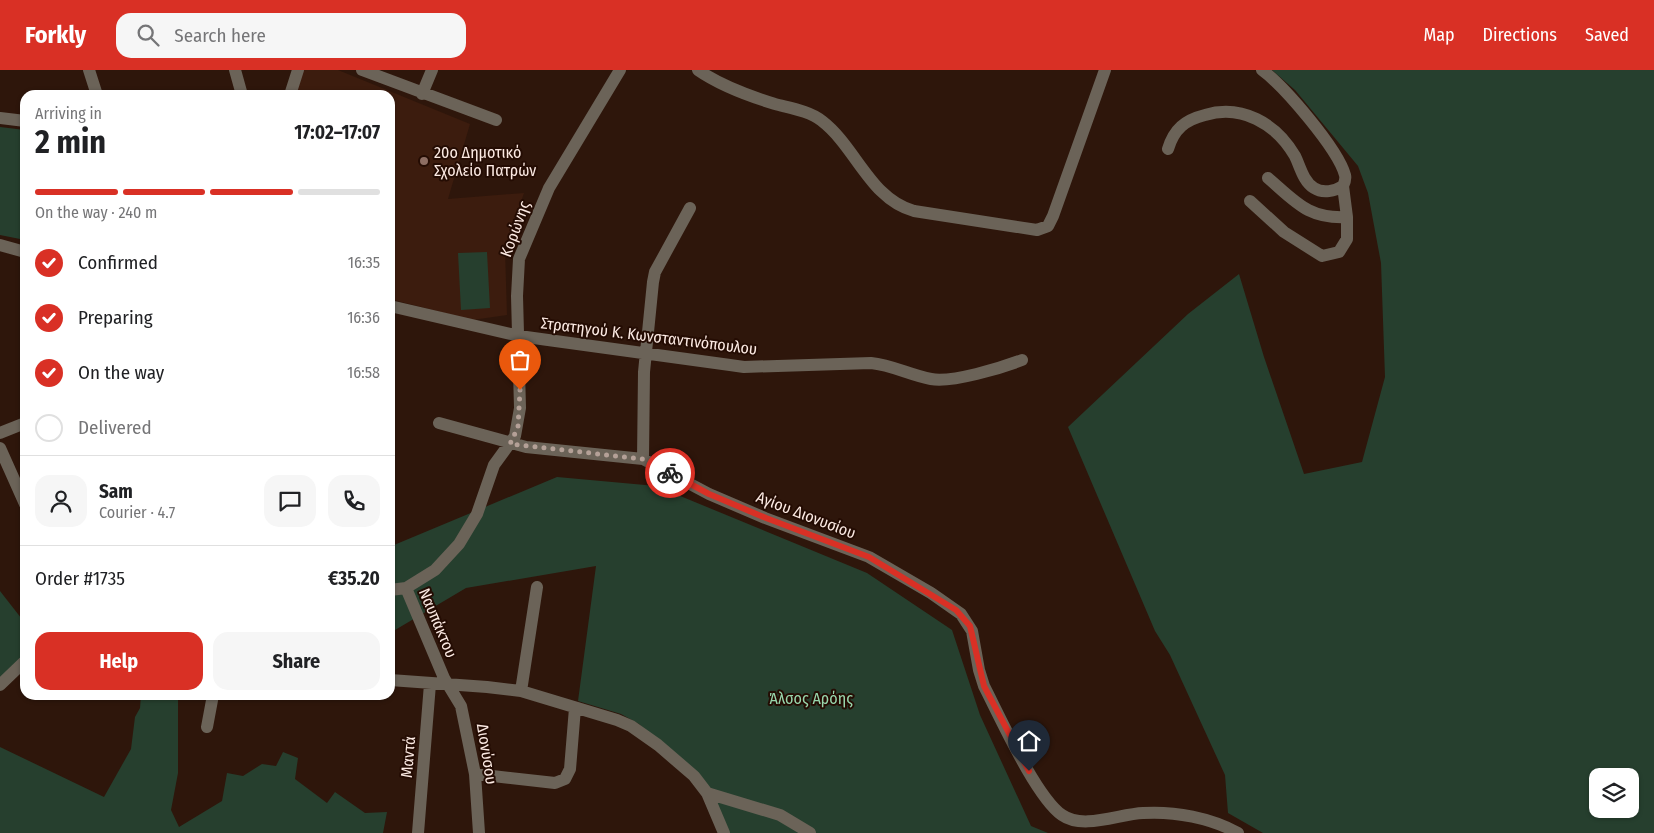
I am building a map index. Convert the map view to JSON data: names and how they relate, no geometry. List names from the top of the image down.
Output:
{
  "streets": {
    "street": [
      "Κορώνης",
      "Στρατηγού Κ. Κωνσταντινόπουλου",
      "Αγίου Διονυσίου",
      "Ναυπάκτου",
      "Διονύσου",
      "Μαντά"
    ]
  },
  "crossings": [
    ["Κορώνης", "Στρατηγού Κ. Κωνσταντινόπουλου"],
    ["Κορώνης", "Ναυπάκτου"],
    ["Ναυπάκτου", "Διονύσου"]
  ],
  "parks": ["Άλσος Αρόης"],
  "places": ["20ο Δημοτικό Σχολείο Πατρών"],
  "page": {
    "header": "Forkly",
    "search": "Search here",
    "nav": ["Map", "Directions", "Saved"],
    "heading": ["2 min", "Arriving in", "17:02–17:07"],
    "panel": [
      "Sam",
      "Courier · 4.7",
      "Order #1735",
      "€35.20"
    ],
    "bar": "On the way · 240 m",
    "list": [
      ["Confirmed", "16:35"],
      ["Preparing", "16:36"],
      ["On the way", "16:58"],
      "Delivered"
    ],
    "buttons": ["Help", "Share"]
  }
}
